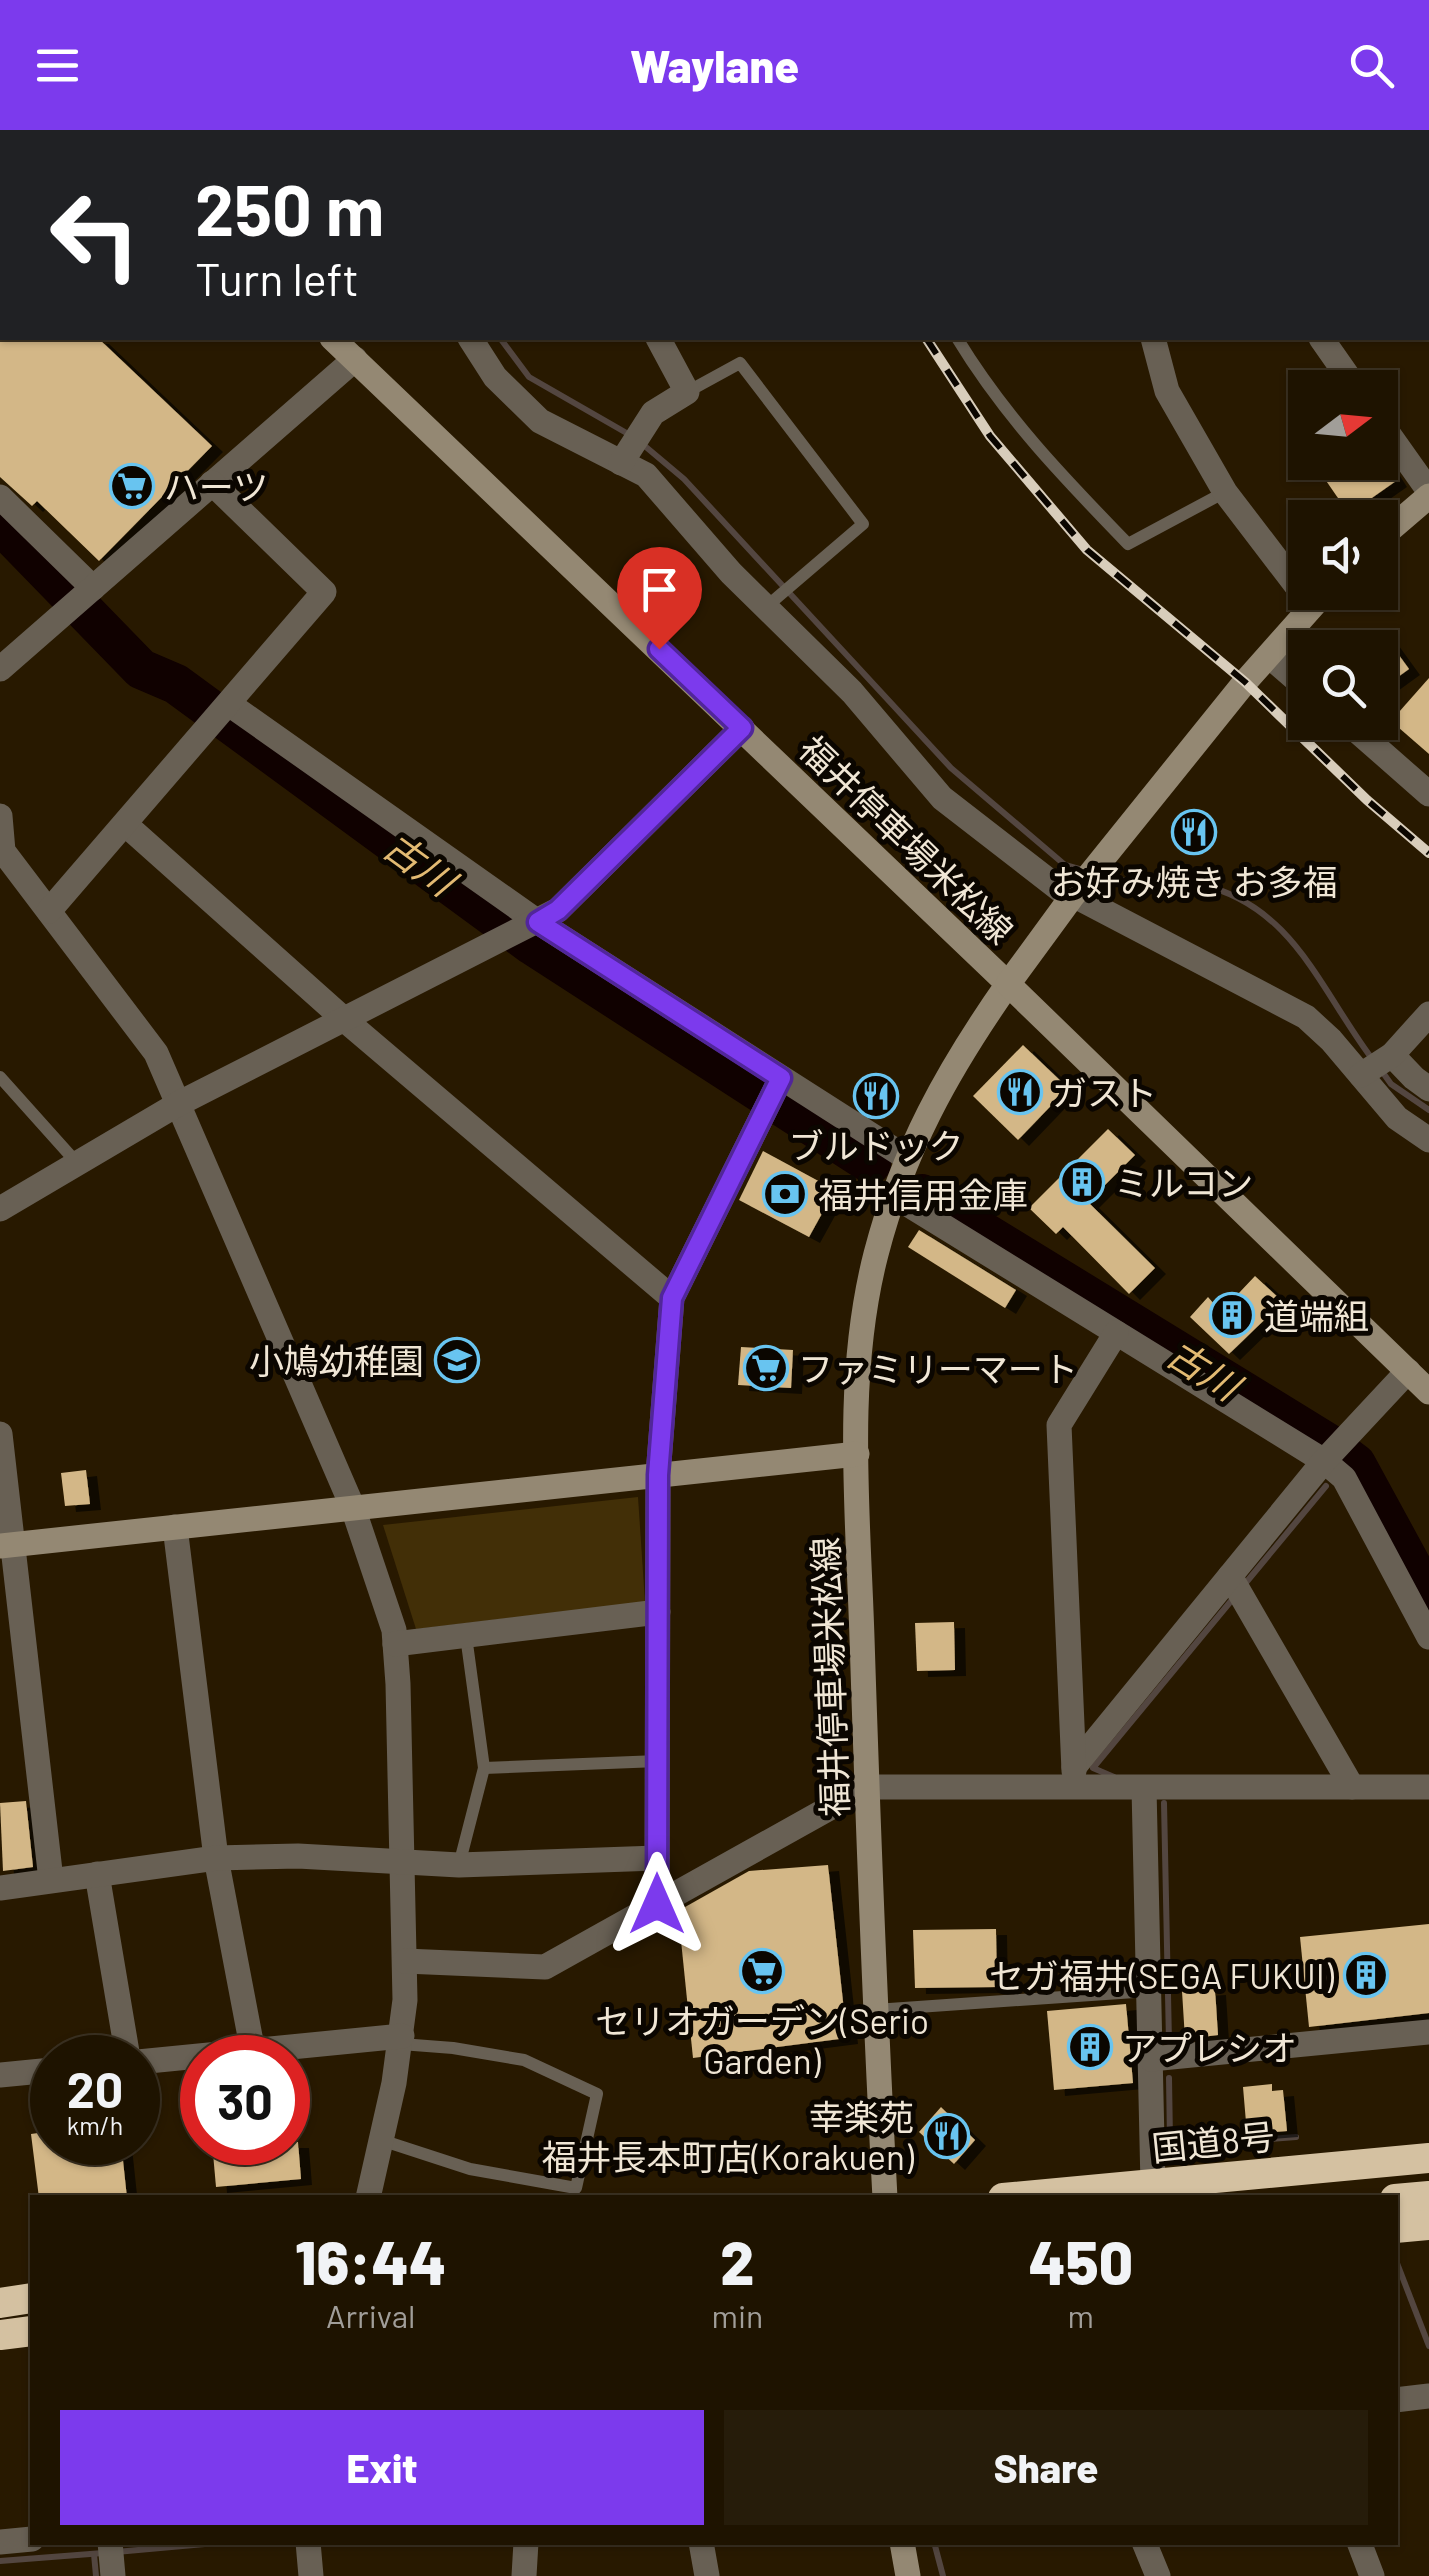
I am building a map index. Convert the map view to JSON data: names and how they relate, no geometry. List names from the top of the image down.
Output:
{
  "streets": {
    "highway": ["国道8号"],
    "main road": ["福井停車場米松線"]
  },
  "water": ["古川"],
  "places": {
    "supermarket": ["ハーツ", "ファミリーマート", "セリオガーデン(Serio Garden)"],
    "restaurant": [
      "お好み焼き お多福",
      "ガスト",
      "ブルドック",
      "幸楽苑 福井長本町店(Korakuen)"
    ],
    "building": [
      "ミルコン",
      "道端組",
      "セガ福井(SEGA FUKUI)",
      "アプレシオ"
    ],
    "bank": ["福井信用金庫"],
    "school or university": ["小鳩幼稚園"]
  },
  "north": "right",
  "page": {
    "header": "Waylane",
    "turn": ["250 m", "Turn left"],
    "speed": "20 km/h",
    "limit": "30",
    "eta": [
      "16:44",
      "Arrival",
      "2",
      "min",
      "450",
      "m"
    ],
    "buttons": ["Exit", "Share"]
  }
}
